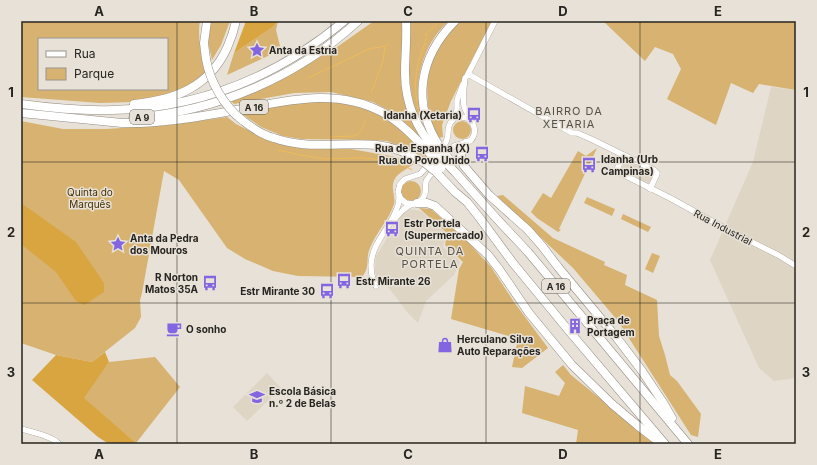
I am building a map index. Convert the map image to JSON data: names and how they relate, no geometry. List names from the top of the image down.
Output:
{
  "streets": {
    "highway": ["A 16", "A 9"],
    "street": ["Rua Industrial"]
  },
  "crossings": [
    ["A 16", "A 9"]
  ],
  "districts": ["BAIRRO DA XETARIA", "QUINTA DA PORTELA"],
  "parks": ["Quinta do Marquês"],
  "places": {
    "place": ["Anta da Estria", "Anta da Pedra dos Mouros"],
    "bus stop": [
      "Idanha (Xetaria)",
      "Rua de Espanha (X) Rua do Povo Unido",
      "Idanha (Urb Campinas)",
      "Estr Portela (Supermercado)",
      "Estr Mirante 26",
      "R Norton Matos 35A",
      "Estr Mirante 30"
    ],
    "building": ["Praça de Portagem"],
    "cafe": ["O sonho"],
    "shop": ["Herculano Silva Auto Reparações"],
    "school or university": ["Escola Básica n.º 2 de Belas"]
  },
  "legend": ["Rua", "Parque"],
  "grid": {
    "columns": [
      "A",
      "B",
      "C",
      "D",
      "E"
    ],
    "rows": ["1", "2", "3"]
  }
}
